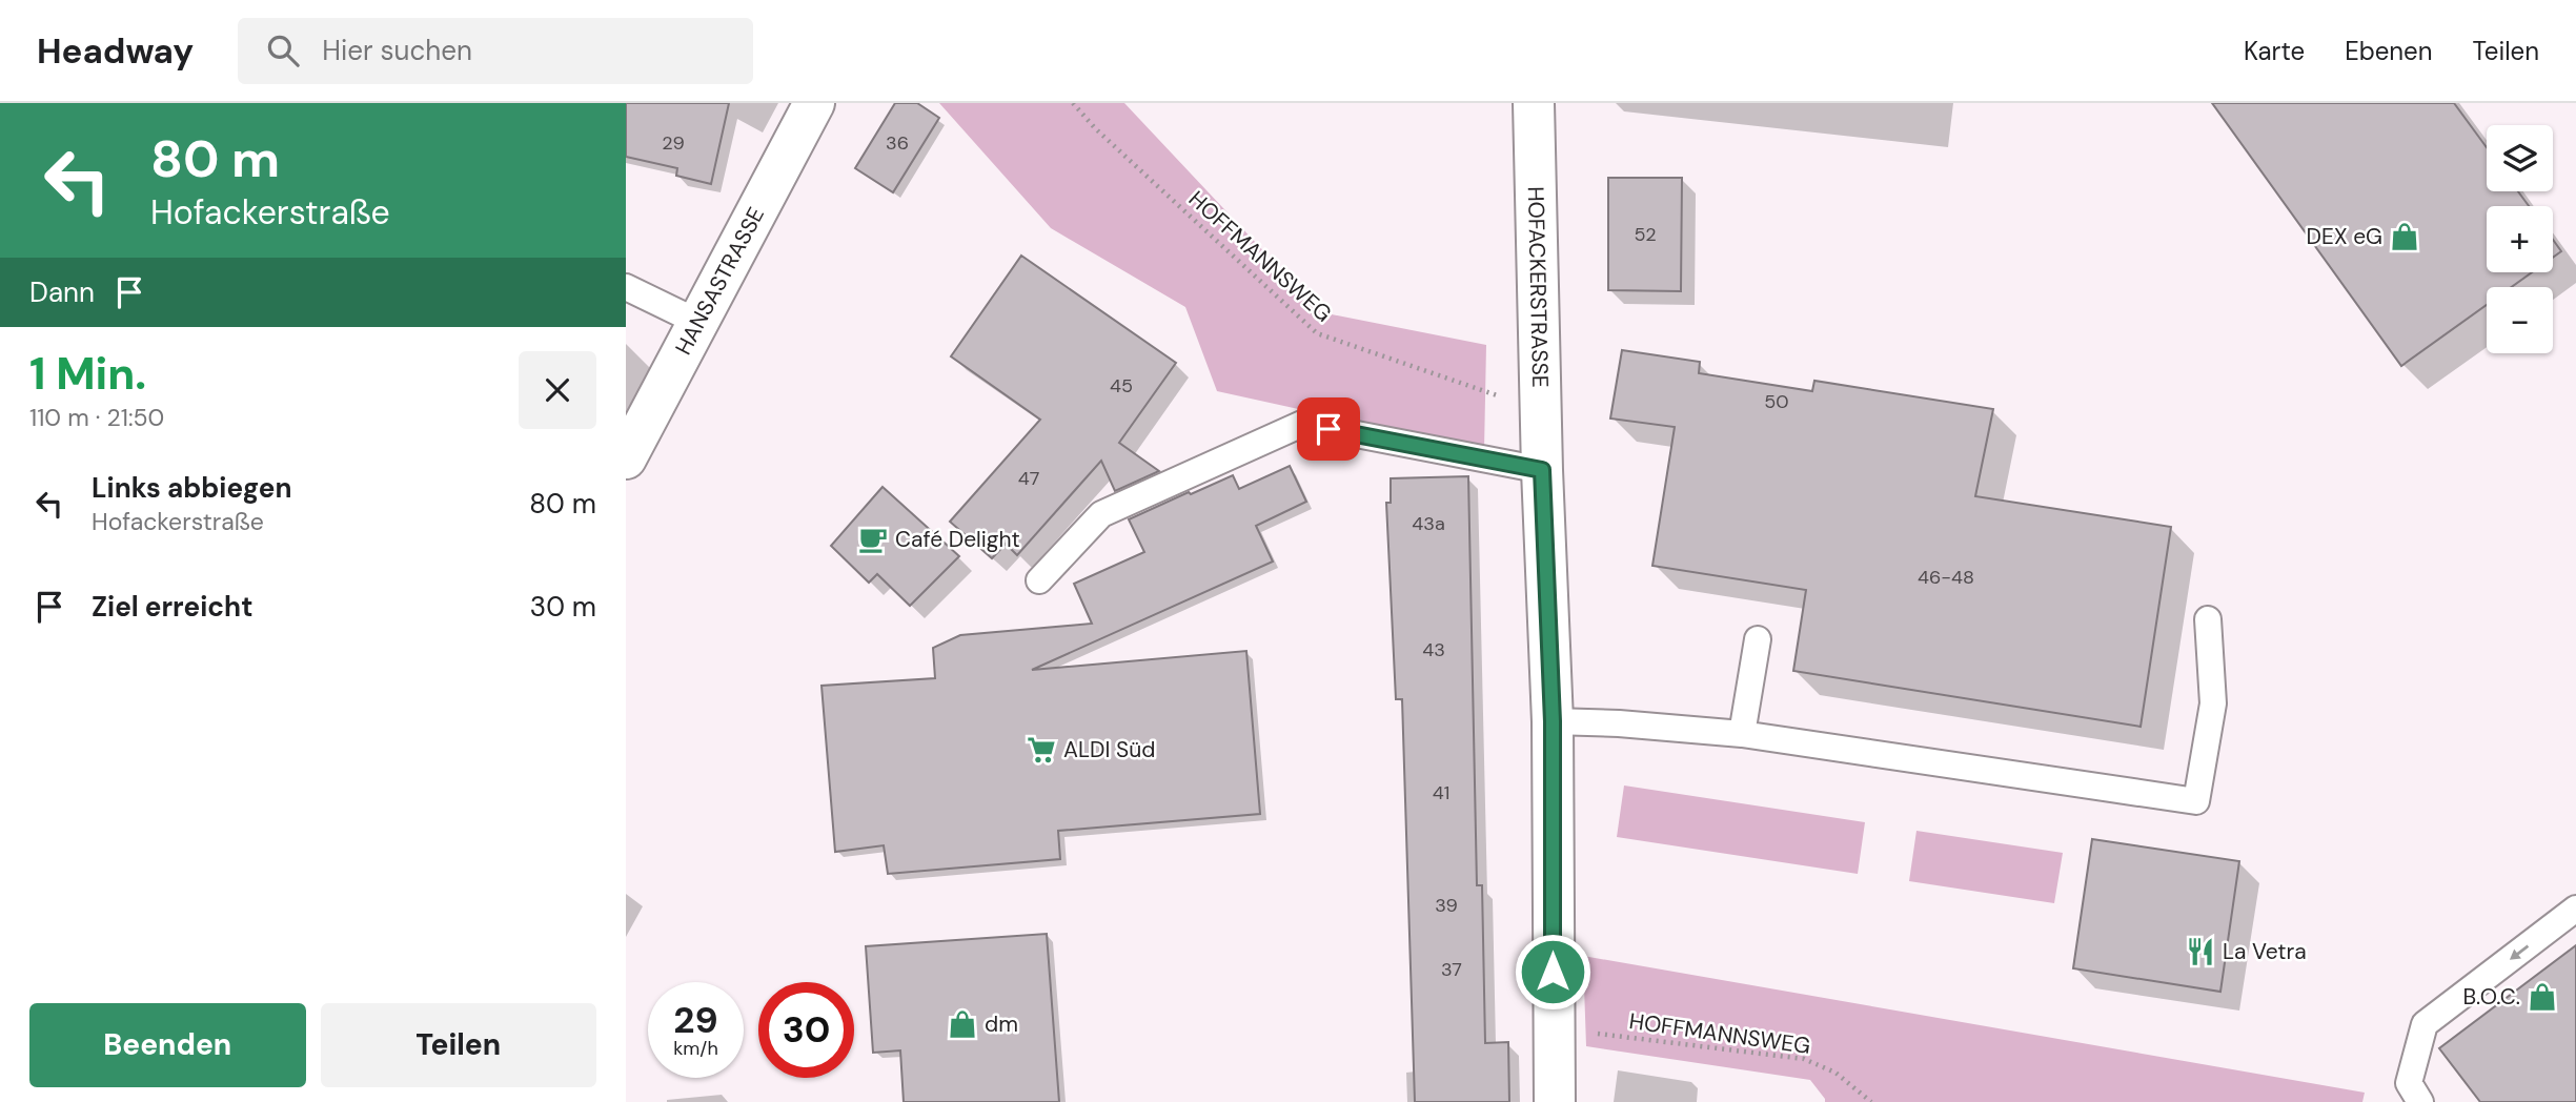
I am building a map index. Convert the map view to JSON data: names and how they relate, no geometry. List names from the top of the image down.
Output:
{
  "streets": {
    "street": ["HANSASTRASSE", "HOFACKERSTRASSE"],
    "path": ["HOFFMANNSWEG"]
  },
  "crossings": [
    ["HOFFMANNSWEG", "HOFACKERSTRASSE"]
  ],
  "places": {
    "shop": ["DEX eG", "B.O.C.", "dm"],
    "cafe": ["Café Delight"],
    "supermarket": ["ALDI Süd"],
    "restaurant": ["La Vetra"]
  },
  "house_numbers": [
    "29",
    "36",
    "52",
    "45",
    "50",
    "47",
    "43a",
    "46-48",
    "43",
    "41",
    "39",
    "37"
  ],
  "page": {
    "header": "Headway",
    "search": "Hier suchen",
    "nav": ["Karte", "Ebenen", "Teilen"],
    "turn": ["80 m", "Hofackerstraße"],
    "map_buttons": ["+", "−"],
    "then": "Dann",
    "heading": ["1 Min.", "110 m · 21:50"],
    "list": [
      {
        "name": "Links abbiegen",
        "note": "Hofackerstraße",
        "value": "80 m"
      },
      {
        "name": "Ziel erreicht",
        "value": "30 m"
      }
    ],
    "speed": "29 km/h",
    "limit": "30",
    "buttons": ["Beenden", "Teilen"]
  }
}
